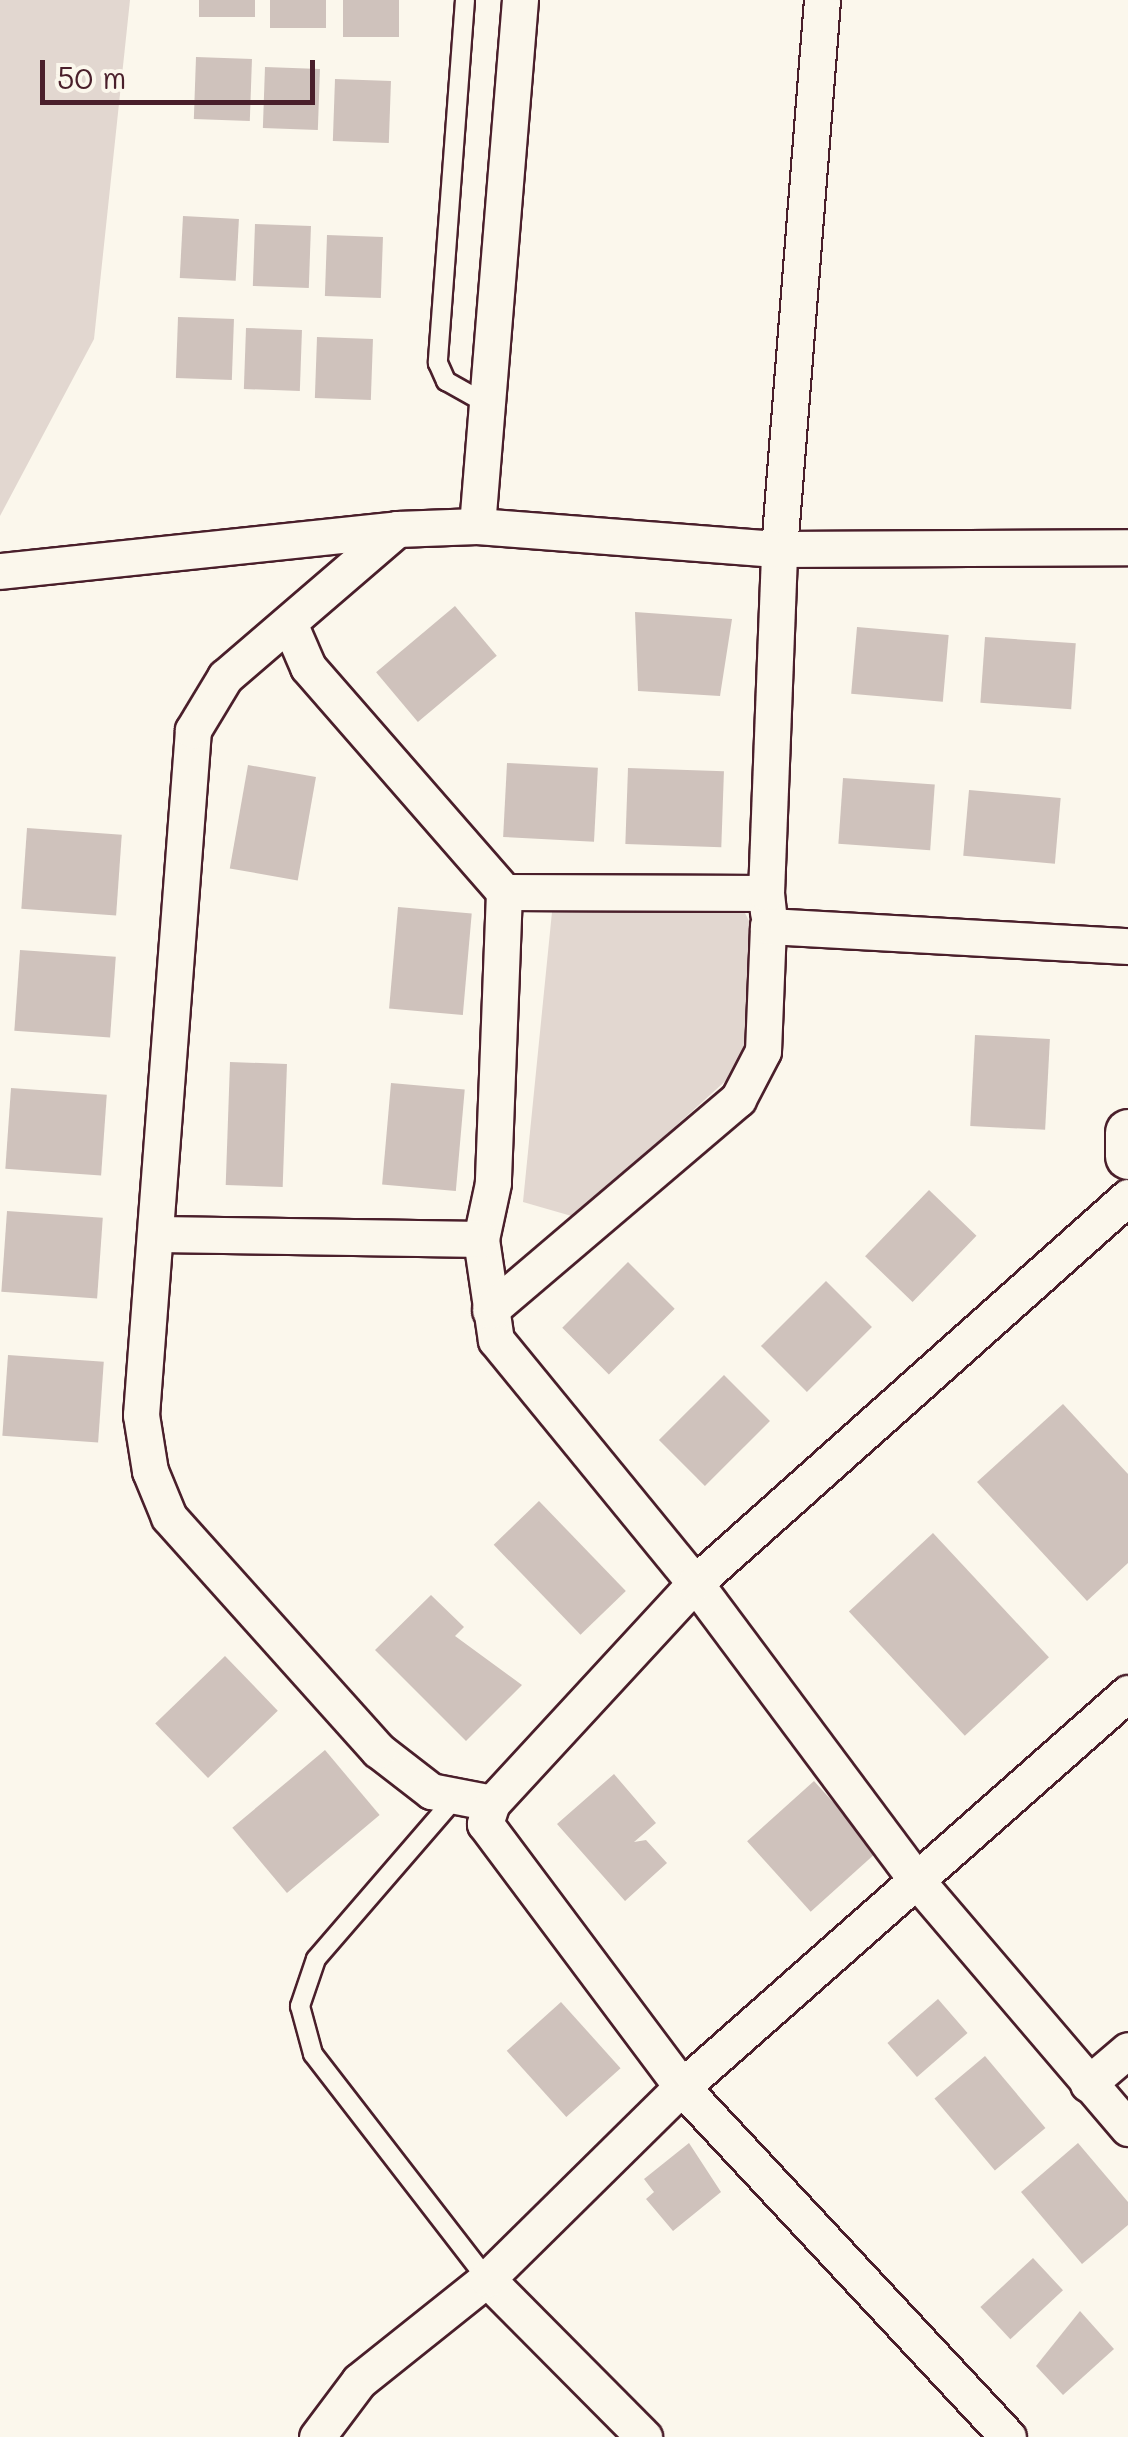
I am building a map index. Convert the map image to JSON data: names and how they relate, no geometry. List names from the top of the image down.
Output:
{
  "scale_bar": "50 m"
}
